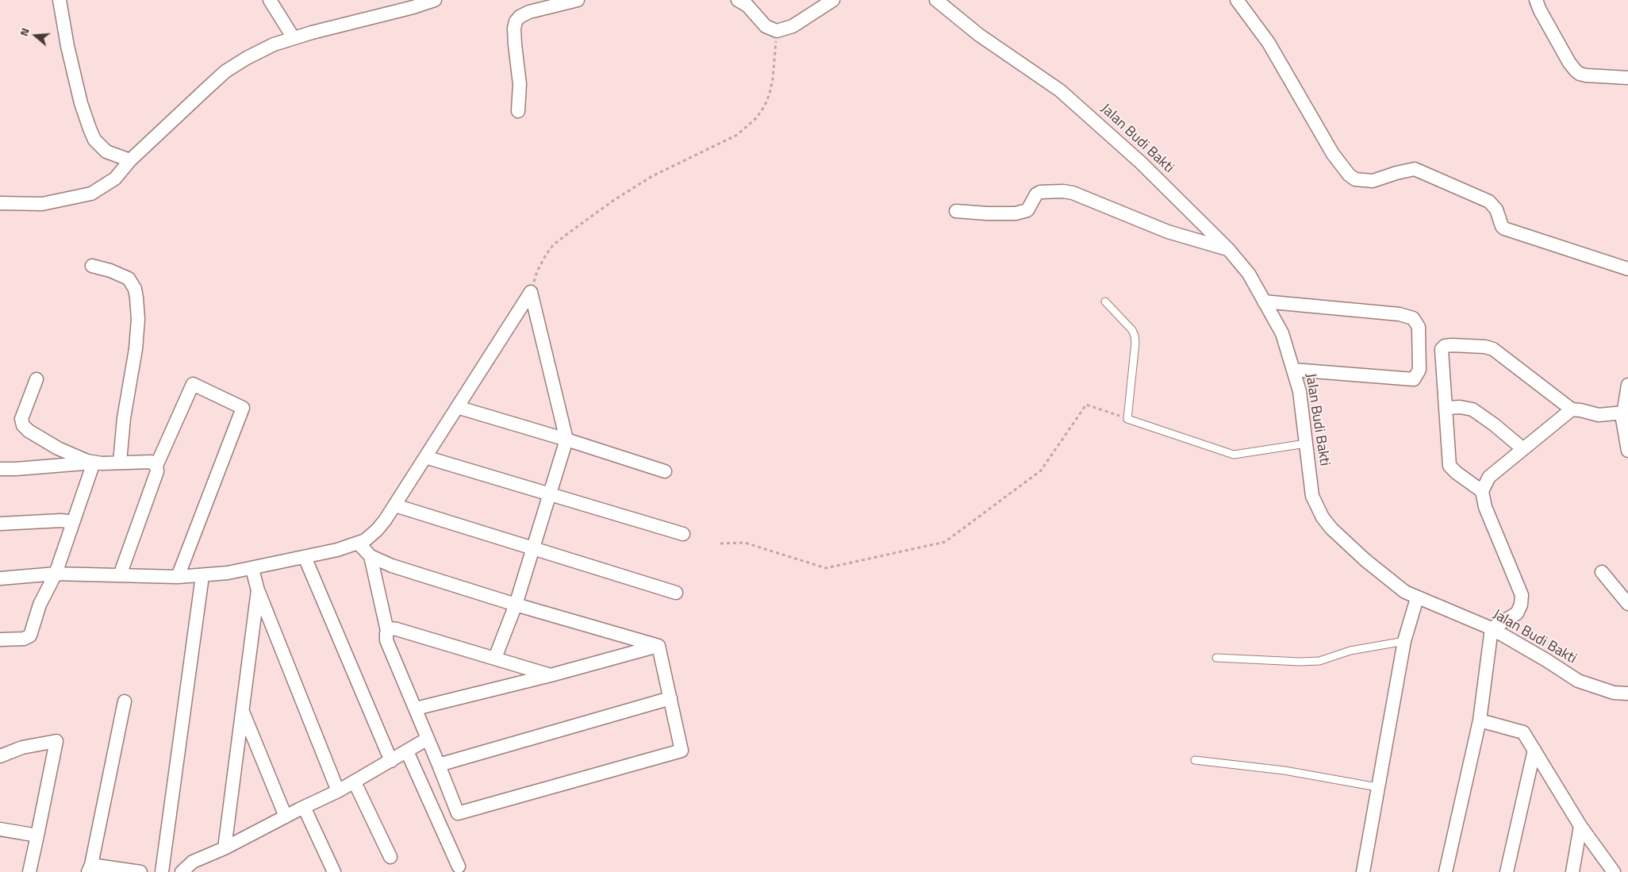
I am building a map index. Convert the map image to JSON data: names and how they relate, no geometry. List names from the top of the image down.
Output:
{
  "streets": {
    "street": ["Jalan Budi Bakti"]
  },
  "north": "left"
}
